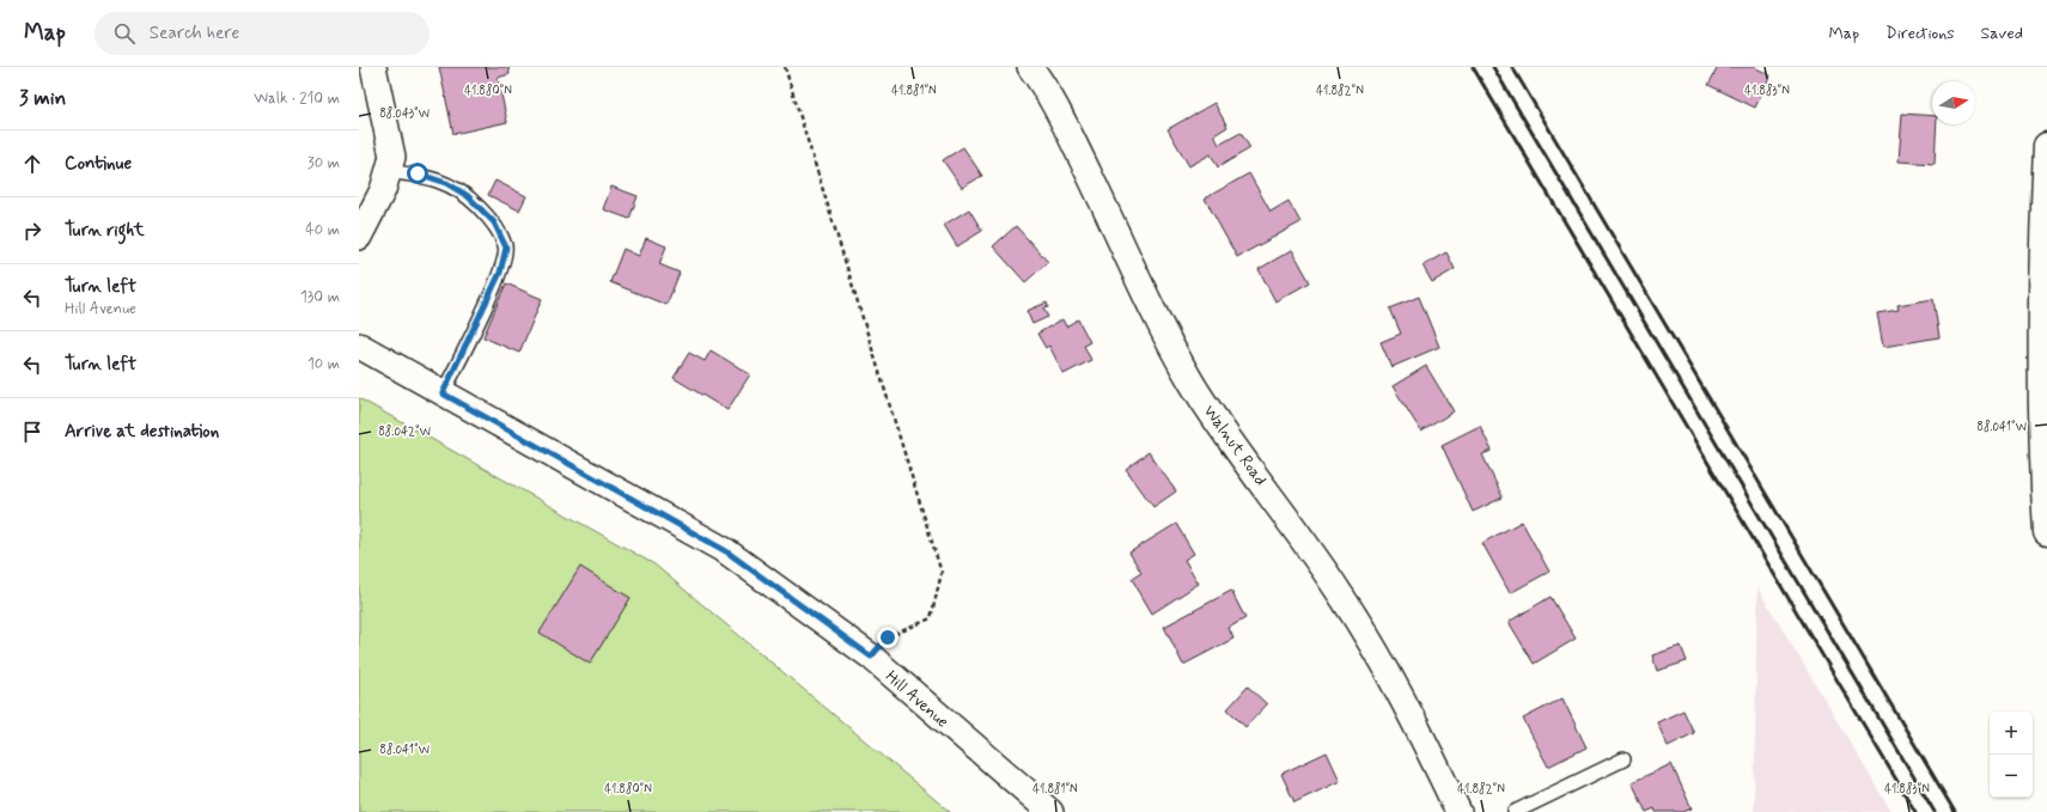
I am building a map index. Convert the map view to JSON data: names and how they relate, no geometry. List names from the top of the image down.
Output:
{
  "streets": {
    "street": ["Walnut Road", "Hill Avenue"]
  },
  "north": "right",
  "page": {
    "header": "Map",
    "search": "Search here",
    "nav": ["Map", "Directions", "Saved"],
    "heading": ["3 min", "Walk · 210 m"],
    "list": [
      ["Continue", "30 m"],
      ["Turn right", "40 m"],
      ["Turn left", "Hill Avenue", "130 m"],
      ["Turn left", "10 m"],
      "Arrive at destination"
    ],
    "map_buttons": ["+", "−"]
  },
  "coordinates": [
    "41.880°N",
    "41.881°N",
    "41.882°N",
    "41.883°N",
    "88.043°W",
    "88.041°W",
    "88.042°W"
  ]
}
